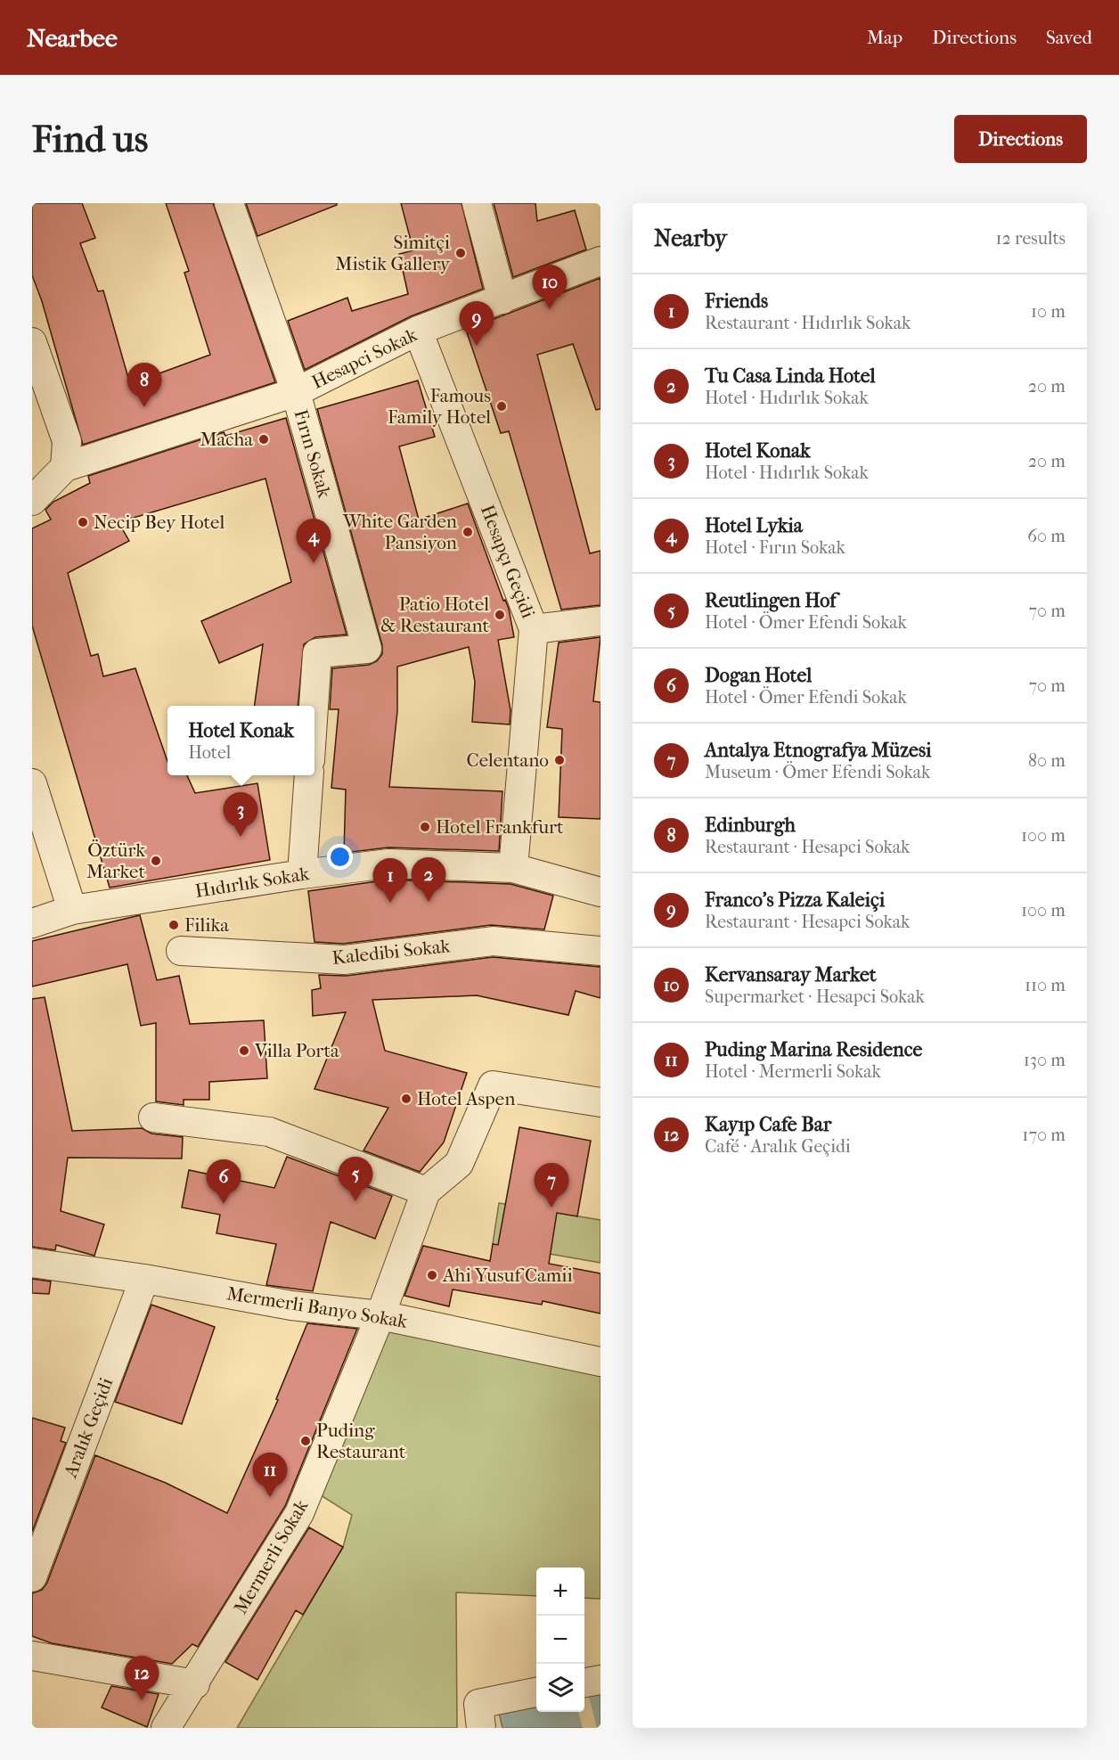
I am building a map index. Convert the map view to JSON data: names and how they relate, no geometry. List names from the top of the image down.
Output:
{
  "streets": {
    "street": [
      "Hesapci Sokak",
      "Fırın Sokak",
      "Hesapçı Geçidi",
      "Hıdırlık Sokak",
      "Kaledibi Sokak",
      "Mermerli Banyo Sokak",
      "Aralık Geçidi",
      "Mermerli Sokak"
    ]
  },
  "crossings": [
    ["Hesapci Sokak", "Fırın Sokak"],
    ["Hesapci Sokak", "Hesapçı Geçidi"],
    ["Hesapçı Geçidi", "Hıdırlık Sokak"],
    ["Mermerli Banyo Sokak", "Aralık Geçidi"],
    ["Mermerli Banyo Sokak", "Mermerli Sokak"]
  ],
  "places": [
    "Simitçi Mistik Gallery",
    "Famous Family Hotel",
    "Macha",
    "Necip Bey Hotel",
    "White Garden Pansiyon",
    "Patio Hotel & Restaurant",
    "Celentano",
    "Hotel Frankfurt",
    "Öztürk Market",
    "Filika",
    "Villa Porta",
    "Hotel Aspen",
    "Ahi Yusuf Camii",
    "Puding Restaurant"
  ],
  "page": {
    "header": "Nearbee",
    "nav": ["Map", "Directions", "Saved"],
    "buttons": "Directions",
    "title": "Find us",
    "heading": ["Nearby", "12 results"],
    "pins": [
      "10",
      "9",
      "8",
      "4",
      "3",
      "2",
      "1",
      "5",
      "6",
      "7",
      "11",
      "12"
    ],
    "list": [
      {
        "mark": "1",
        "name": "Friends",
        "note": "Restaurant · Hıdırlık Sokak",
        "value": "10 m"
      },
      {
        "mark": "2",
        "name": "Tu Casa Linda Hotel",
        "note": "Hotel · Hıdırlık Sokak",
        "value": "20 m"
      },
      {
        "mark": "3",
        "name": "Hotel Konak",
        "note": "Hotel · Hıdırlık Sokak",
        "value": "20 m"
      },
      {
        "mark": "4",
        "name": "Hotel Lykia",
        "note": "Hotel · Fırın Sokak",
        "value": "60 m"
      },
      {
        "mark": "5",
        "name": "Reutlingen Hof",
        "note": "Hotel · Ömer Efendi Sokak",
        "value": "70 m"
      },
      {
        "mark": "6",
        "name": "Dogan Hotel",
        "note": "Hotel · Ömer Efendi Sokak",
        "value": "70 m"
      },
      {
        "mark": "7",
        "name": "Antalya Etnografya Müzesi",
        "note": "Museum · Ömer Efendi Sokak",
        "value": "80 m"
      },
      {
        "mark": "8",
        "name": "Edinburgh",
        "note": "Restaurant · Hesapci Sokak",
        "value": "100 m"
      },
      {
        "mark": "9",
        "name": "Franco's Pizza Kaleiçi",
        "note": "Restaurant · Hesapci Sokak",
        "value": "100 m"
      },
      {
        "mark": "10",
        "name": "Kervansaray Market",
        "note": "Supermarket · Hesapci Sokak",
        "value": "110 m"
      },
      {
        "mark": "11",
        "name": "Puding Marina Residence",
        "note": "Hotel · Mermerli Sokak",
        "value": "130 m"
      },
      {
        "mark": "12",
        "name": "Kayıp Cafe Bar",
        "note": "Café · Aralık Geçidi",
        "value": "170 m"
      }
    ],
    "popup": ["Hotel Konak", "Hotel"],
    "map_buttons": ["+", "−"]
  }
}
